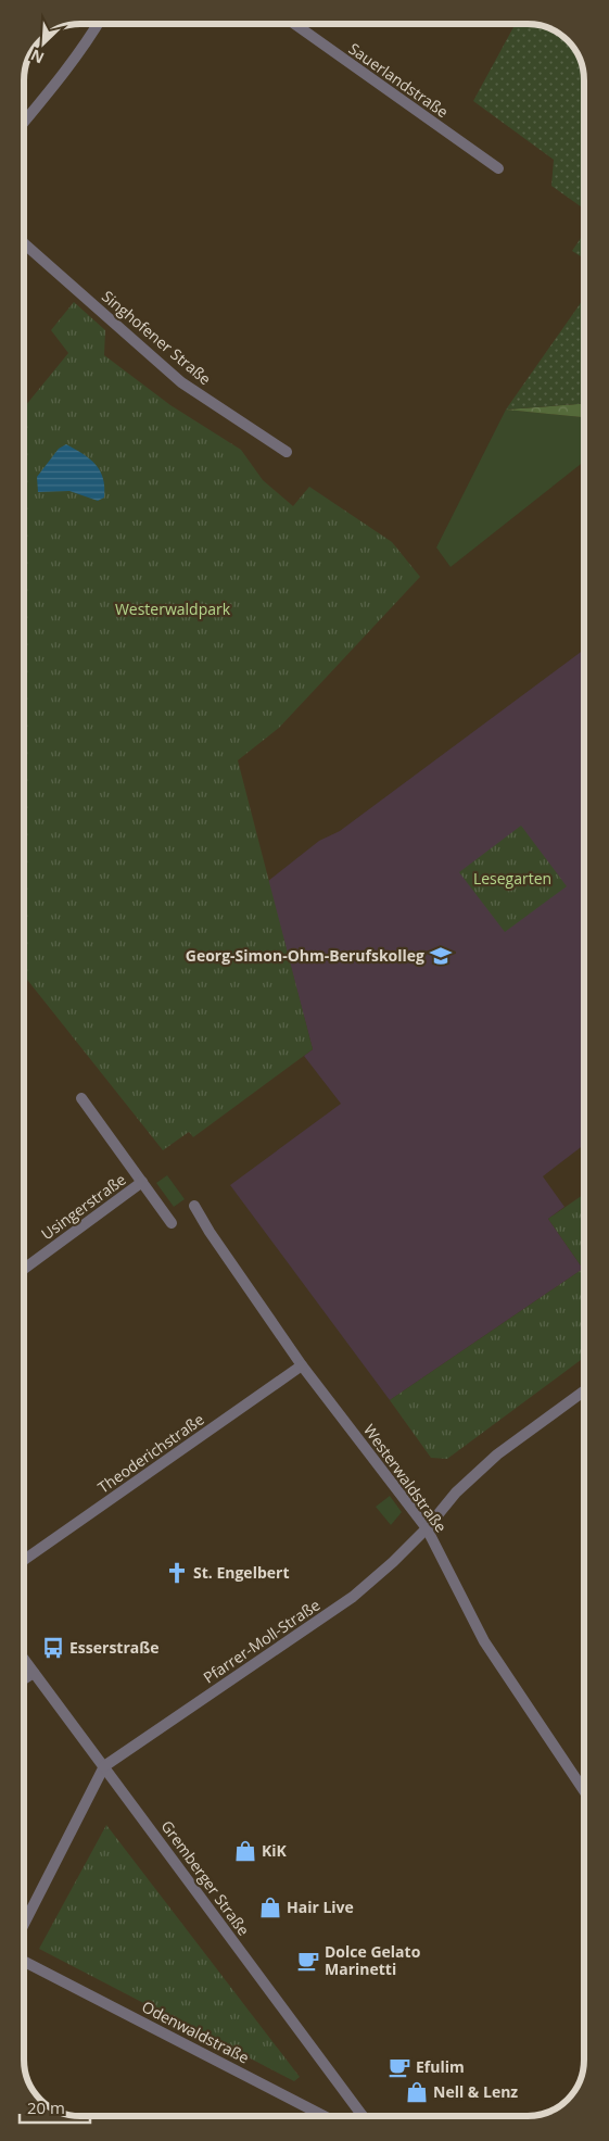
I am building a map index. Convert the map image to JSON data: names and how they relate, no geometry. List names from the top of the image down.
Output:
{
  "streets": {
    "street": [
      "Sauerlandstraße",
      "Singhofener Straße",
      "Usingerstraße",
      "Theoderichstraße",
      "Westerwaldstraße",
      "Pfarrer-Moll-Straße",
      "Gremberger Straße",
      "Odenwaldstraße"
    ]
  },
  "crossings": [
    ["Theoderichstraße", "Westerwaldstraße"],
    ["Westerwaldstraße", "Pfarrer-Moll-Straße"],
    ["Pfarrer-Moll-Straße", "Gremberger Straße"]
  ],
  "parks": ["Westerwaldpark", "Lesegarten"],
  "places": {
    "school or university": ["Georg-Simon-Ohm-Berufskolleg"],
    "church": ["St. Engelbert"],
    "bus stop": ["Esserstraße"],
    "shop": ["KiK", "Hair Live", "Nell & Lenz"],
    "cafe": ["Dolce Gelato Marinetti", "Efulim"]
  },
  "scale_bar": "20 m",
  "north": "bottom left"
}
